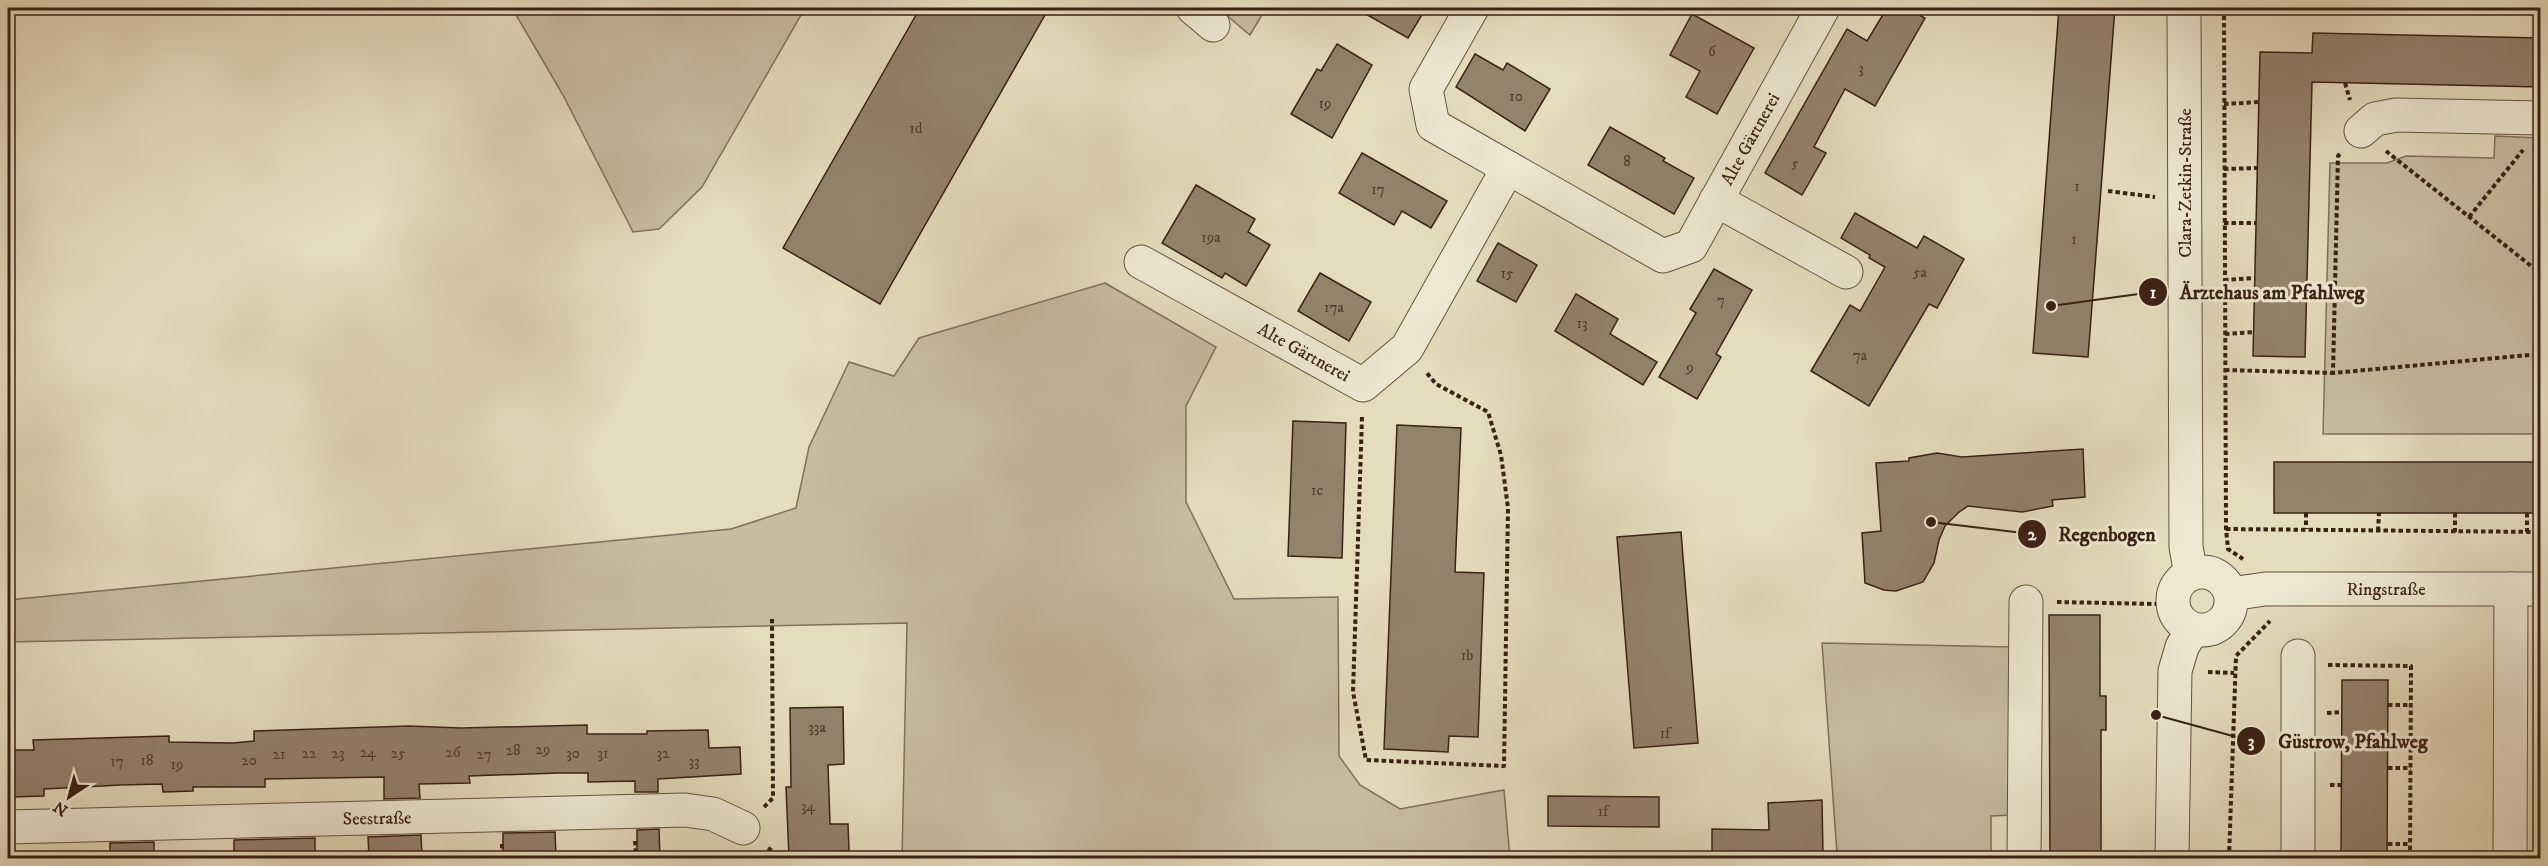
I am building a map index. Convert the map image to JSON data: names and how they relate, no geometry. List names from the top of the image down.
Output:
{
  "streets": {
    "street": [
      "Alte Gärtnerei",
      "Clara-Zetkin-Straße",
      "Ringstraße",
      "Seestraße"
    ]
  },
  "crossings": [
    ["Clara-Zetkin-Straße", "Ringstraße"]
  ],
  "places": ["Ärztehaus am Pfahlweg", "Regenbogen", "Güstrow, Pfahlweg"],
  "house_numbers": [
    "6",
    "3",
    "10",
    "19",
    "1d",
    "8",
    "5",
    "1",
    "17",
    "19a",
    "1",
    "5a",
    "15",
    "7",
    "17a",
    "13",
    "7a",
    "9",
    "1c",
    "1b",
    "33a",
    "1f",
    "29",
    "28",
    "24",
    "26",
    "22",
    "23",
    "25",
    "30",
    "31",
    "32",
    "21",
    "27",
    "18",
    "20",
    "17",
    "33",
    "19",
    "34",
    "1f"
  ],
  "north": "bottom left"
}
